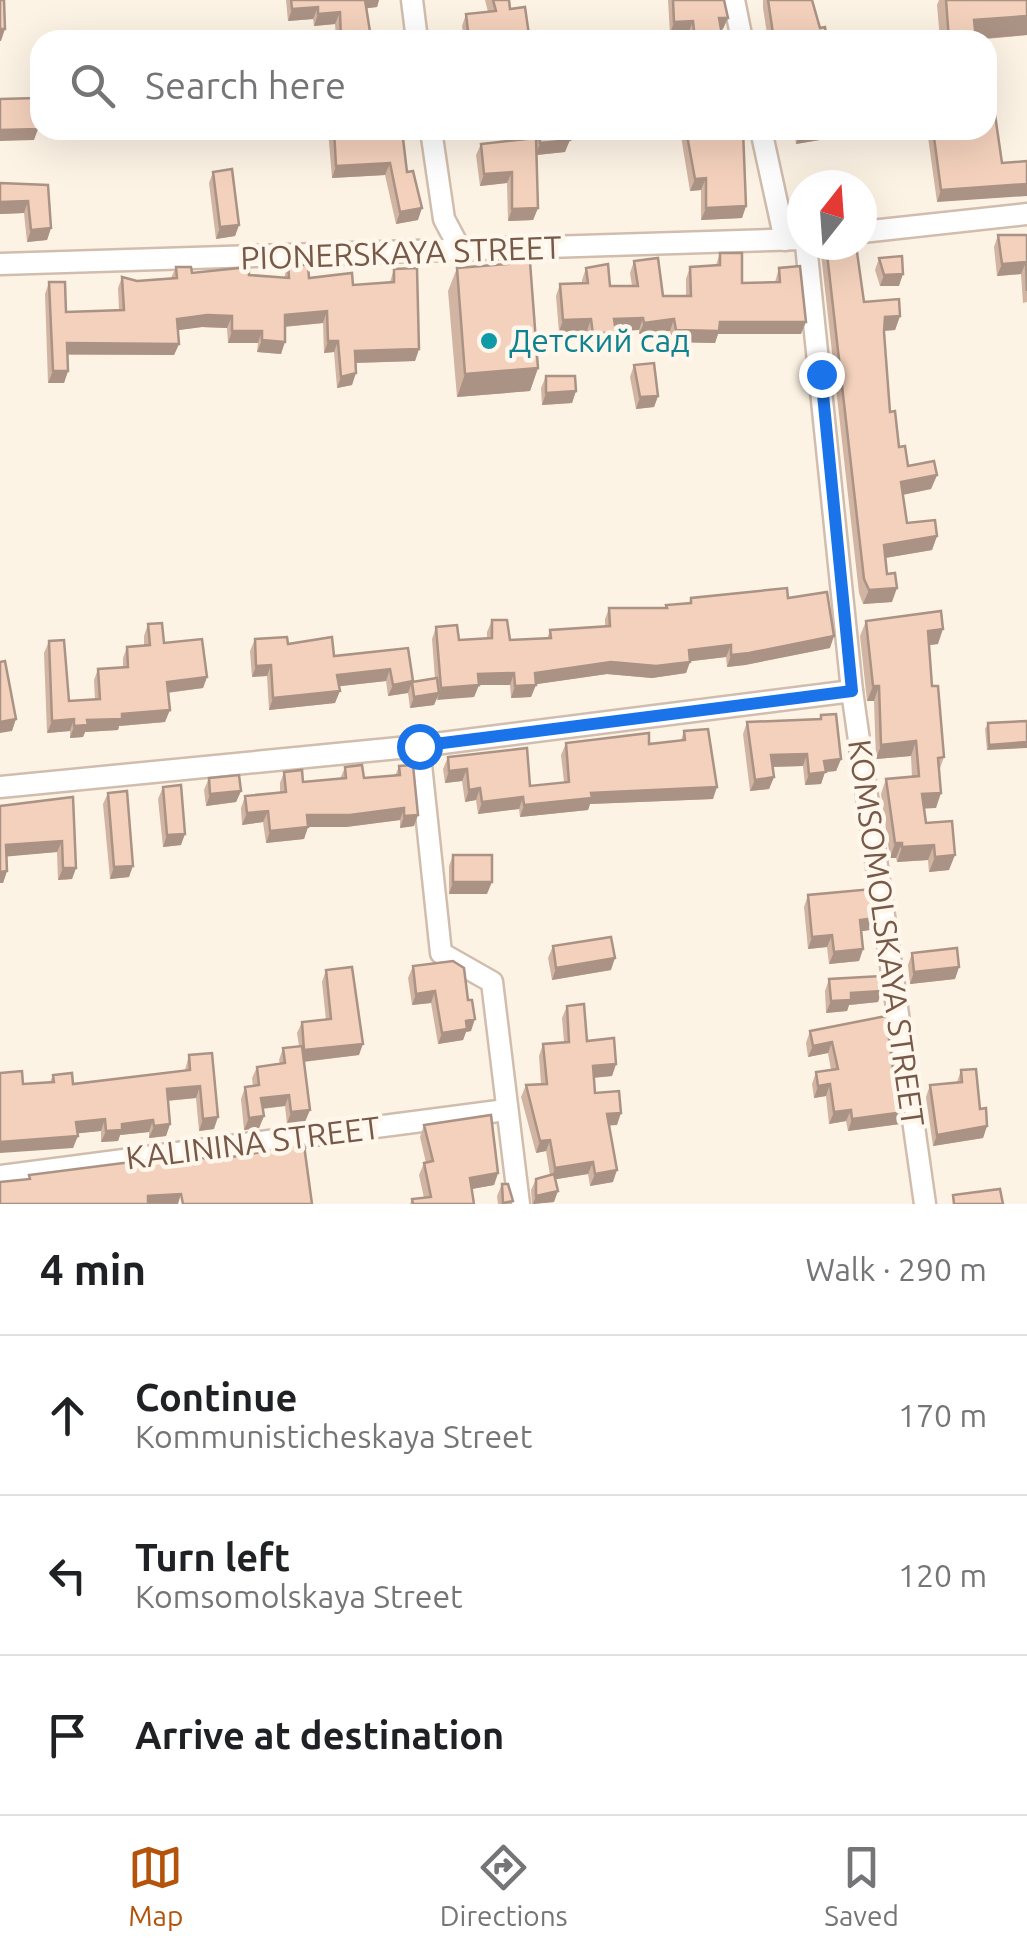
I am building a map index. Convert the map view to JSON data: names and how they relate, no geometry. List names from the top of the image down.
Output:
{
  "streets": {
    "street": ["PIONERSKAYA STREET", "KOMSOMOLSKAYA STREET", "KALININA STREET"]
  },
  "places": ["Детский сад"],
  "north": "top",
  "page": {
    "search": "Search here",
    "heading": ["4 min", "Walk · 290 m"],
    "list": [
      ["Continue", "Kommunisticheskaya Street", "170 m"],
      ["Turn left", "Komsomolskaya Street", "120 m"],
      "Arrive at destination"
    ],
    "nav": ["Map", "Directions", "Saved"]
  }
}
